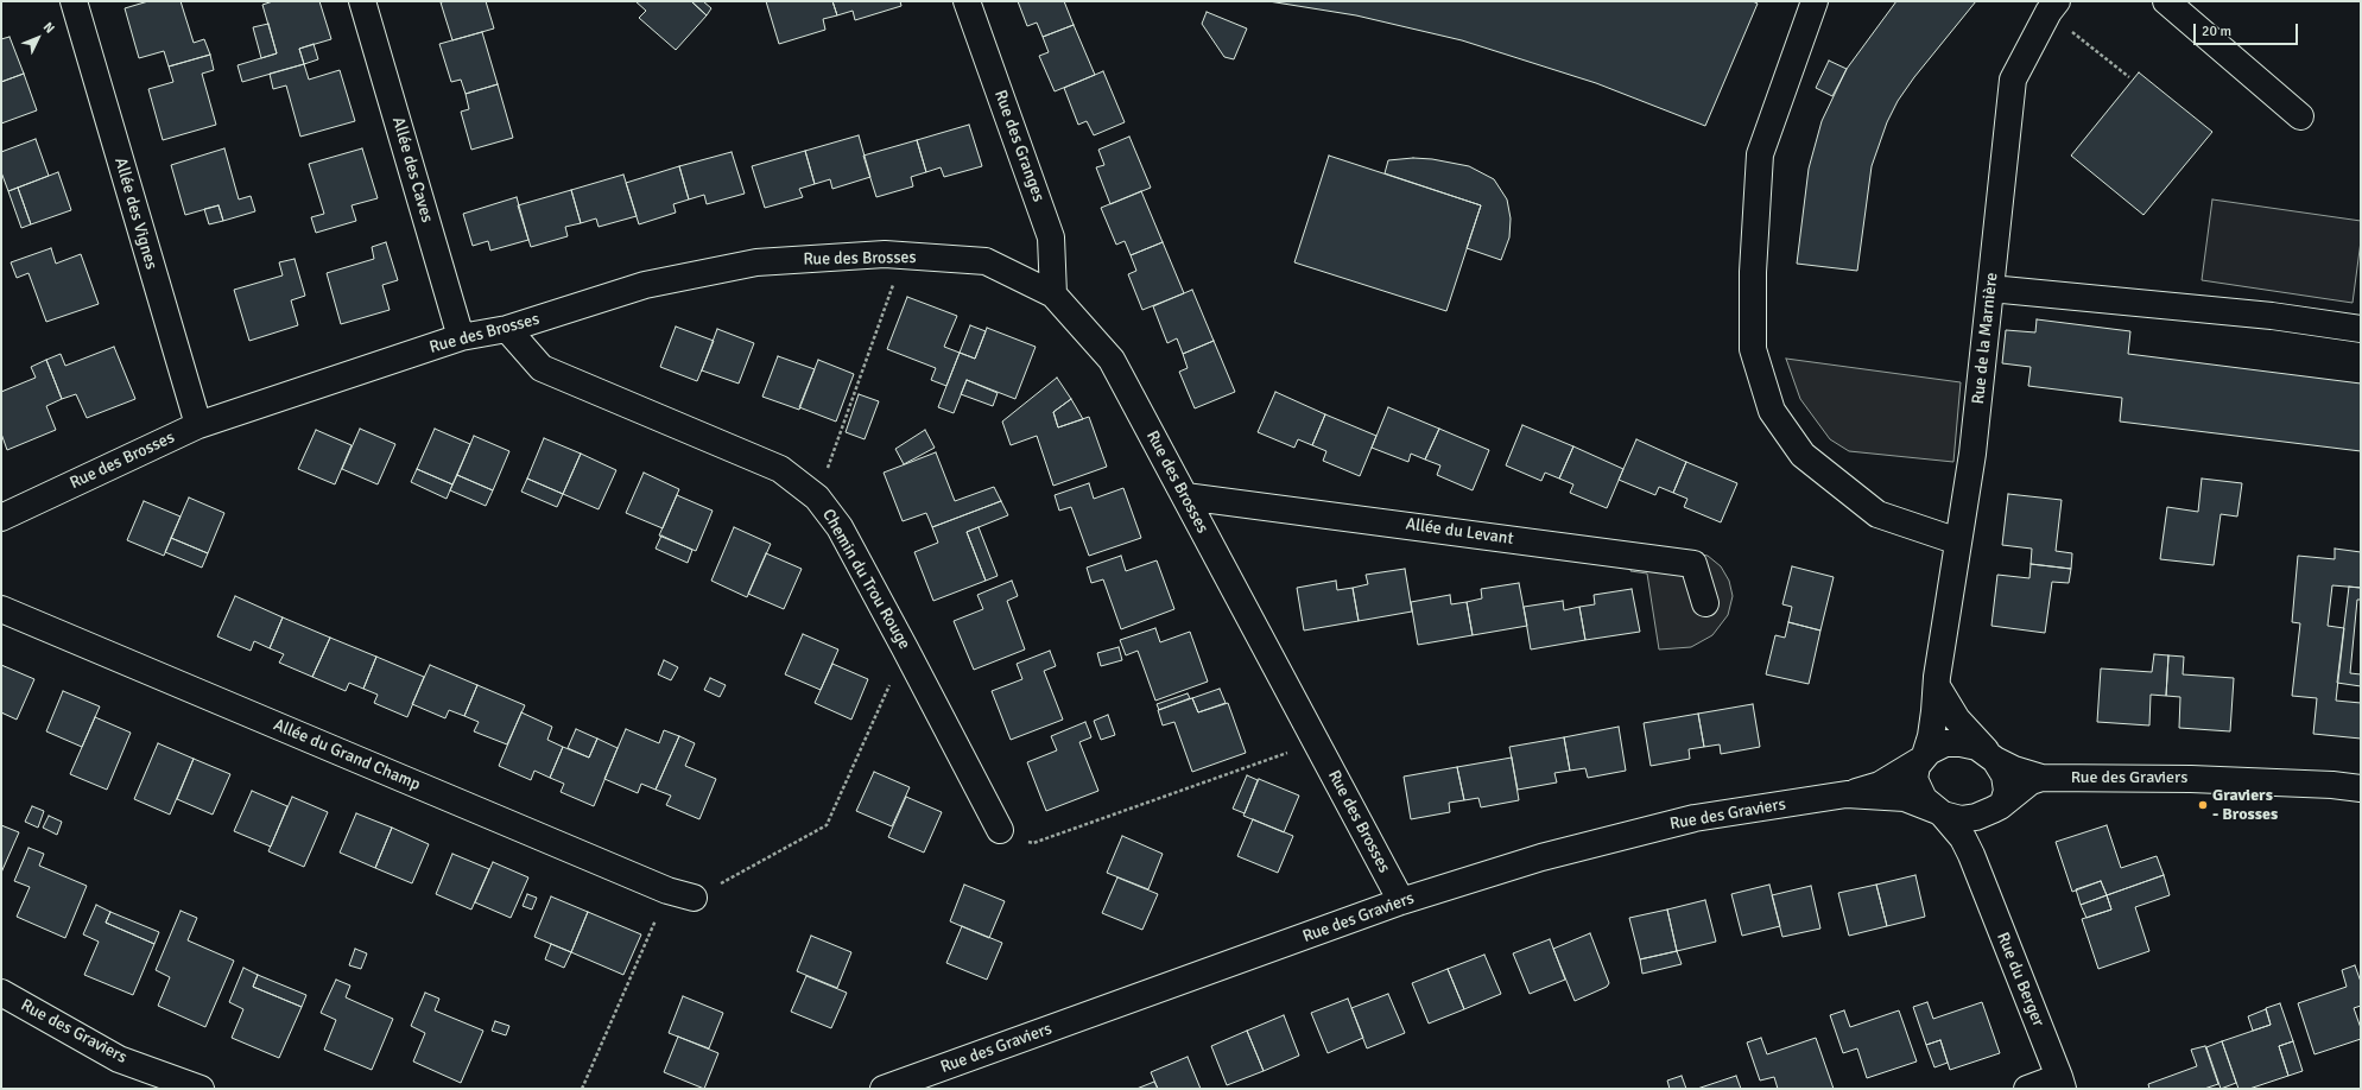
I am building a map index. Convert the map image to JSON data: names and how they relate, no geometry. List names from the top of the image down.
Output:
{
  "streets": {
    "street": [
      "Rue des Granges",
      "Allée des Caves",
      "Allée des Vignes",
      "Rue des Brosses",
      "Rue de la Marnière",
      "Allée du Levant",
      "Chemin du Trou Rouge",
      "Allée du Grand Champ",
      "Rue des Graviers",
      "Rue du Berger"
    ]
  },
  "crossings": [
    ["Rue des Granges", "Rue des Brosses"],
    ["Allée des Caves", "Rue des Brosses"],
    ["Allée des Vignes", "Rue des Brosses"],
    ["Rue des Brosses", "Allée du Levant"],
    ["Rue des Brosses", "Chemin du Trou Rouge"],
    ["Rue des Brosses", "Rue des Graviers"],
    ["Rue de la Marnière", "Rue des Graviers"],
    ["Rue de la Marnière", "Rue du Berger"],
    ["Rue des Graviers", "Rue du Berger"]
  ],
  "places": ["Graviers - Brosses"],
  "scale_bar": "20 m",
  "north": "top right"
}
